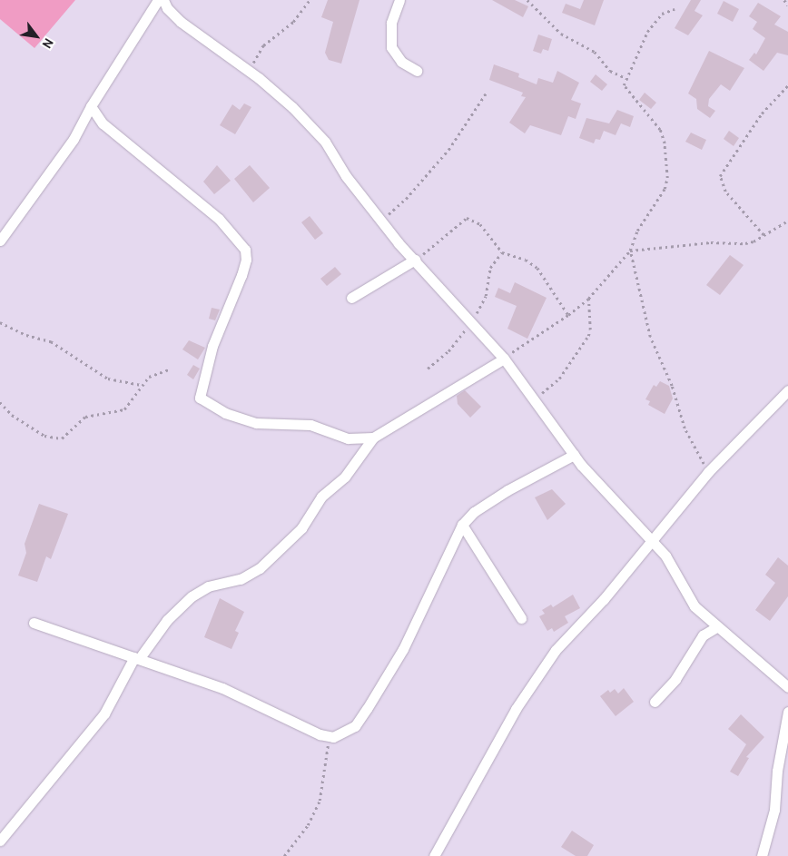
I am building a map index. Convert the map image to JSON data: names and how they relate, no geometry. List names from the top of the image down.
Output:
{
  "north": "bottom right"
}
